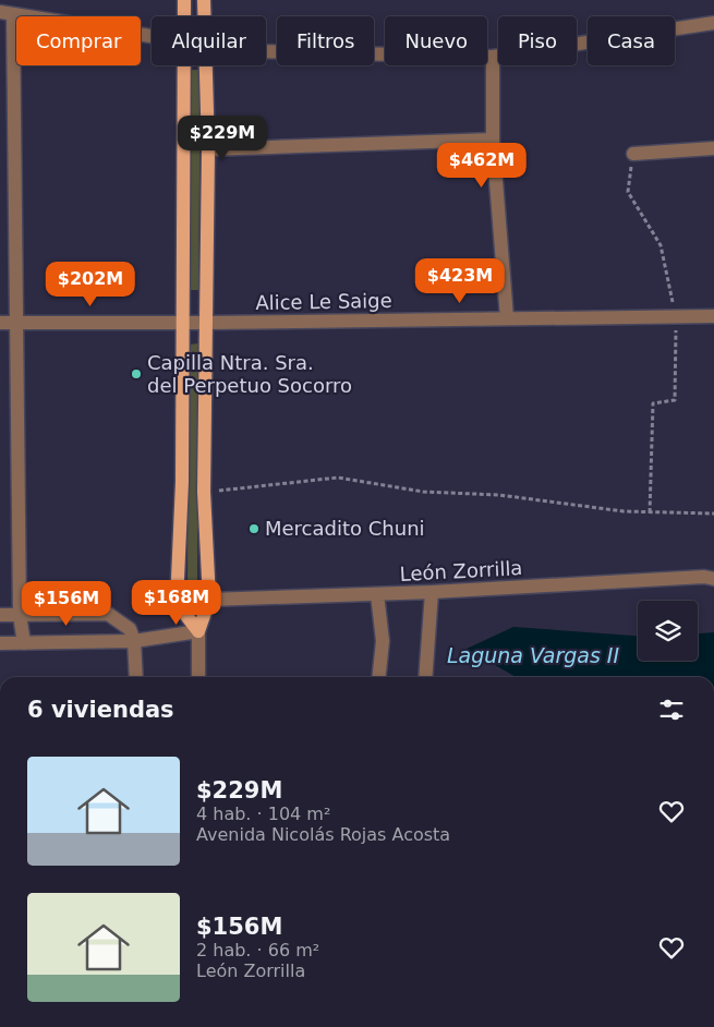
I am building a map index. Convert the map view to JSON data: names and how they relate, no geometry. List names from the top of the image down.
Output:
{
  "streets": {
    "street": ["Alice Le Saige", "León Zorrilla"]
  },
  "water": ["Laguna Vargas II"],
  "places": ["Capilla Ntra. Sra. del Perpetuo Socorro", "Mercadito Chuni"],
  "page": {
    "chip": [
      "Comprar",
      "Alquilar",
      "Filtros",
      "Nuevo",
      "Piso",
      "Casa"
    ],
    "price": [
      "$229M",
      "$462M",
      "$423M",
      "$202M",
      "$168M",
      "$156M"
    ],
    "heading": "6 viviendas",
    "list": [
      {
        "name": "$229M",
        "note": "4 hab. · 104 m² · Avenida Nicolás Rojas Acosta"
      },
      {
        "name": "$156M",
        "note": "2 hab. · 66 m² · León Zorrilla"
      }
    ]
  }
}
